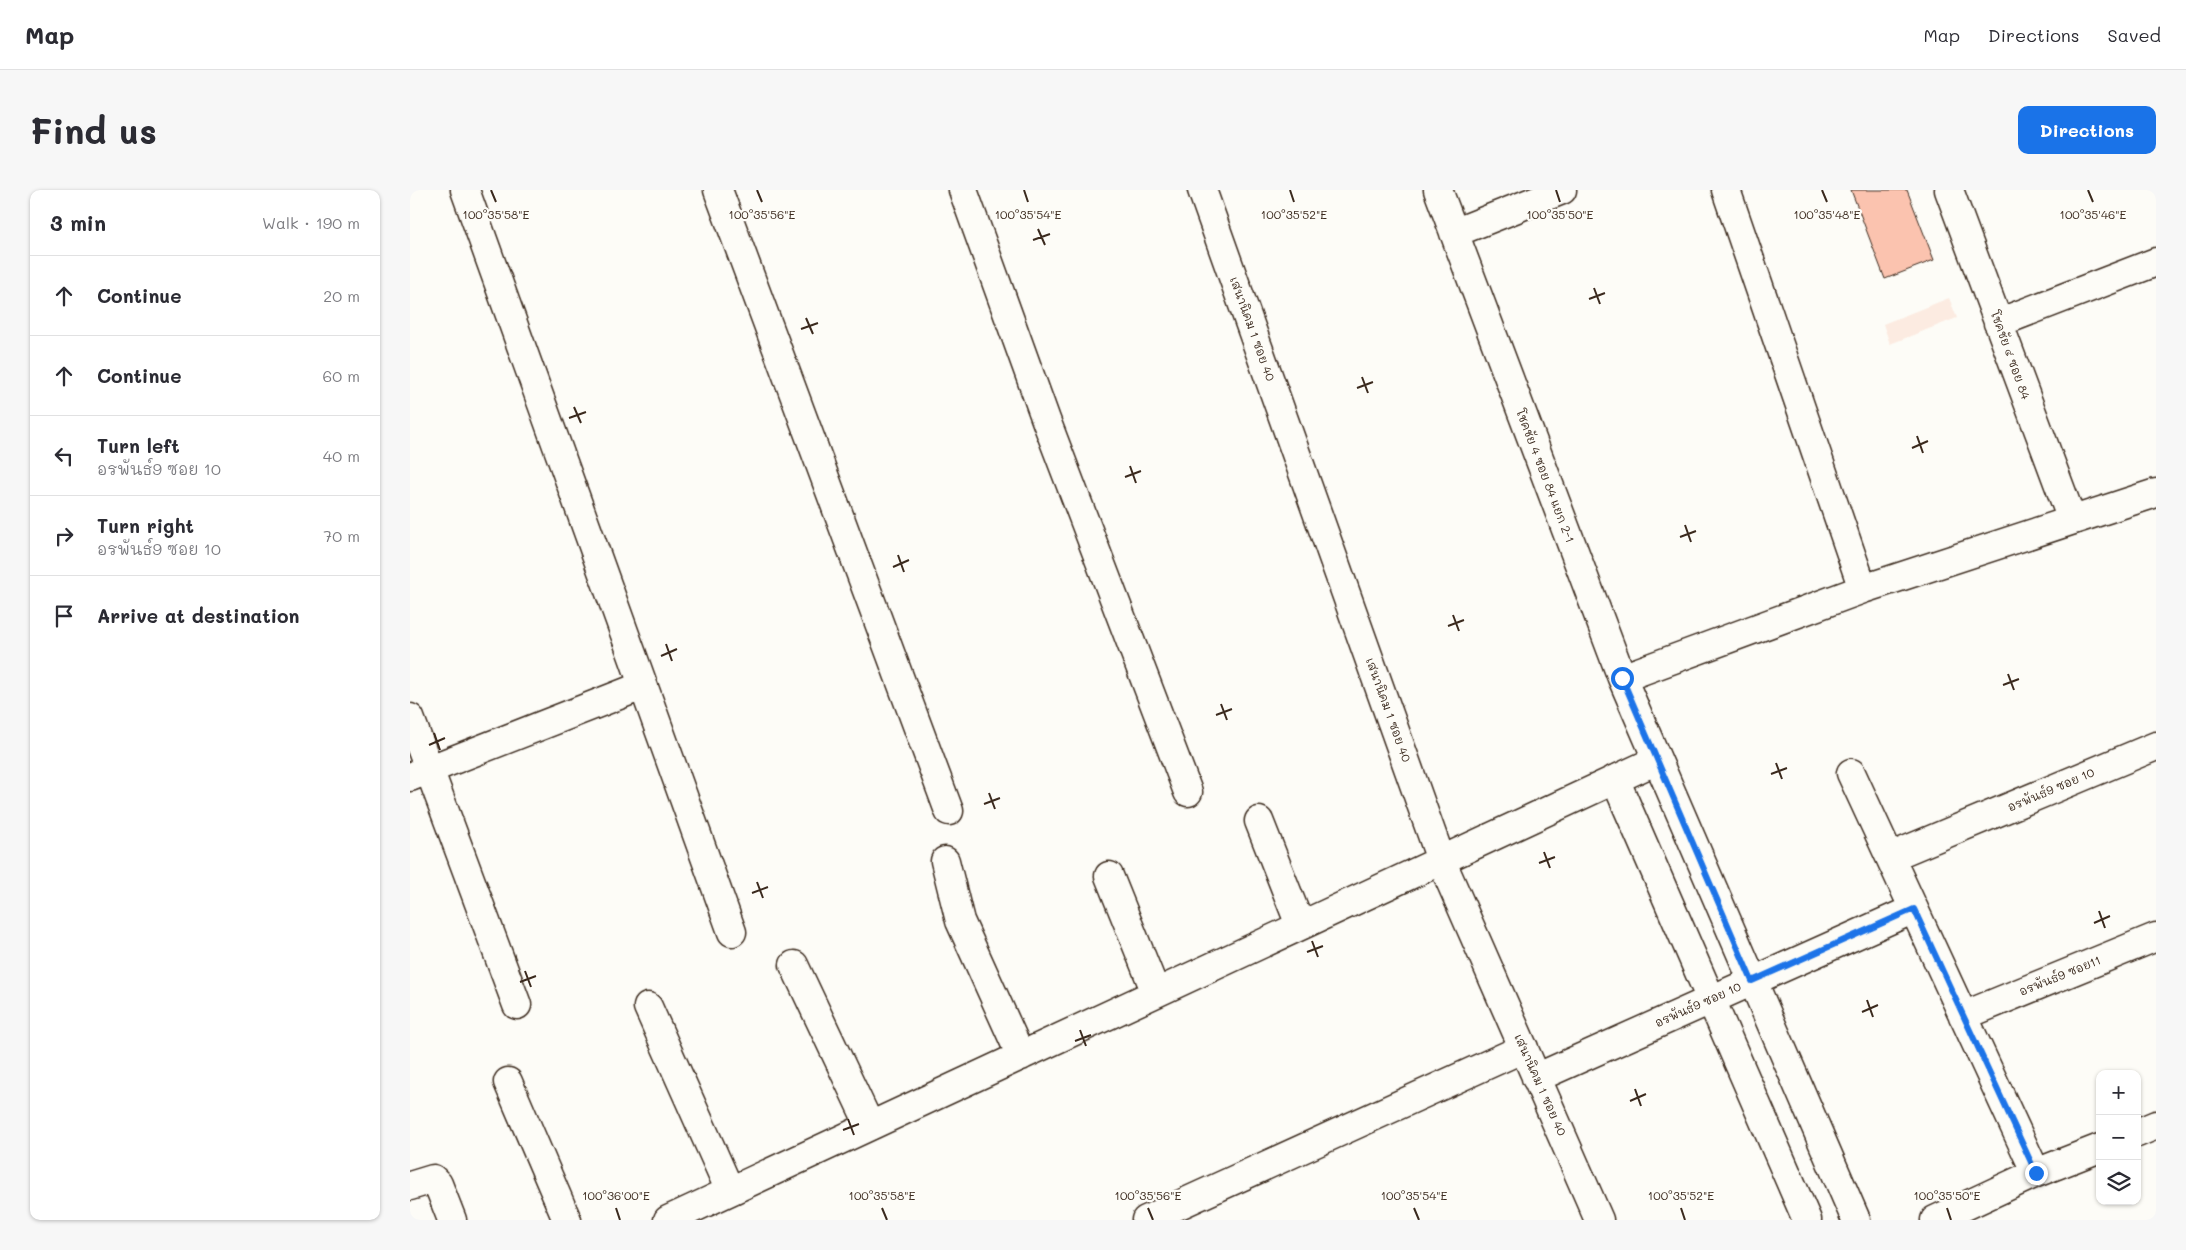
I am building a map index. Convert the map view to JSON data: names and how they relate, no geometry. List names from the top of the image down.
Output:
{
  "streets": {
    "street": [
      "เสนานิคม 1 ซอย 40",
      "โชคชัย ๔ ซอย 84",
      "โชคชัย 4 ซอย 84 แยก 2-1",
      "อรพันธ์9 ซอย 10",
      "อรพันธ์9 ซอย11"
    ]
  },
  "crossings": [
    ["เสนานิคม 1 ซอย 40", "อรพันธ์9 ซอย 10"],
    ["โชคชัย 4 ซอย 84 แยก 2-1", "อรพันธ์9 ซอย 10"]
  ],
  "page": {
    "header": "Map",
    "nav": ["Map", "Directions", "Saved"],
    "buttons": "Directions",
    "title": "Find us",
    "heading": ["3 min", "Walk · 190 m"],
    "list": [
      ["Continue", "20 m"],
      ["Continue", "60 m"],
      ["Turn left", "อรพันธ์9 ซอย 10", "40 m"],
      ["Turn right", "อรพันธ์9 ซอย 10", "70 m"],
      "Arrive at destination"
    ],
    "map_buttons": ["+", "−"]
  },
  "coordinates": [
    "100°35'46\"E",
    "100°35'58\"E",
    "100°35'56\"E",
    "100°35'54\"E",
    "100°35'52\"E",
    "100°35'50\"E",
    "100°35'48\"E",
    "100°36'00\"E"
  ]
}
